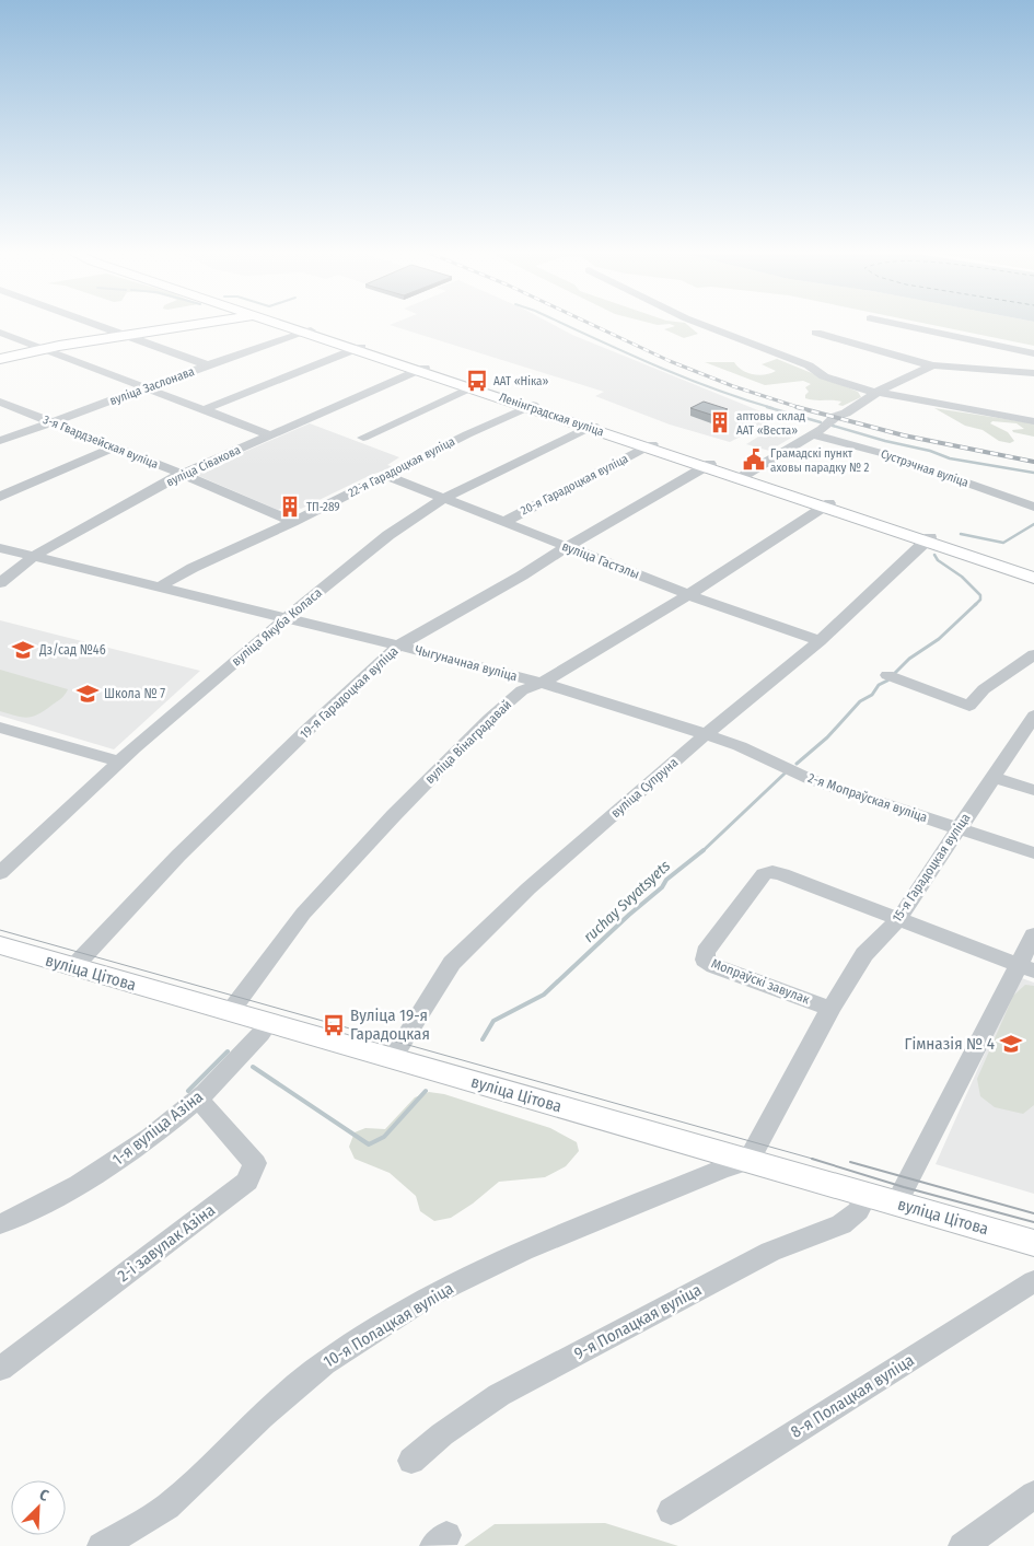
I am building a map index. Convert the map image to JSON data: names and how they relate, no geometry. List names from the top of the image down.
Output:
{
  "streets": {
    "main road": ["Ленінградская вуліца", "вуліца Цітова"],
    "street": [
      "вуліца Заслонава",
      "3-я Гвардзейская вуліца",
      "вуліца Сівакова",
      "22-я Гарадоцкая вуліца",
      "Сустрэчная вуліца",
      "20-я Гарадоцкая вуліца",
      "вуліца Гастэлы",
      "вуліца Якуба Коласа",
      "Чыгуначная вуліца",
      "19-я Гарадоцкая вуліца",
      "вуліца Вінаградавай",
      "вуліца Супруна",
      "2-я Мопраўская вуліца",
      "15-я Гарадоцкая вуліца",
      "Мопраўскі завулак",
      "1-я вуліца Азіна",
      "2-і завулак Азіна",
      "9-я Полацкая вуліца",
      "10-я Полацкая вуліца",
      "8-я Полацкая вуліца"
    ]
  },
  "crossings": [
    ["вуліца Заслонава", "Ленінградская вуліца"],
    ["вуліца Заслонава", "3-я Гвардзейская вуліца"],
    ["Ленінградская вуліца", "вуліца Сівакова"],
    ["Ленінградская вуліца", "22-я Гарадоцкая вуліца"],
    ["Ленінградская вуліца", "20-я Гарадоцкая вуліца"],
    ["Ленінградская вуліца", "вуліца Якуба Коласа"],
    ["Ленінградская вуліца", "19-я Гарадоцкая вуліца"],
    ["Ленінградская вуліца", "вуліца Вінаградавай"],
    ["Ленінградская вуліца", "вуліца Супруна"],
    ["3-я Гвардзейская вуліца", "вуліца Сівакова"],
    ["3-я Гвардзейская вуліца", "22-я Гарадоцкая вуліца"],
    ["вуліца Сівакова", "Чыгуначная вуліца"],
    ["22-я Гарадоцкая вуліца", "вуліца Гастэлы"],
    ["22-я Гарадоцкая вуліца", "Чыгуначная вуліца"],
    ["20-я Гарадоцкая вуліца", "вуліца Гастэлы"],
    ["вуліца Гастэлы", "вуліца Якуба Коласа"],
    ["вуліца Гастэлы", "19-я Гарадоцкая вуліца"],
    ["вуліца Гастэлы", "вуліца Вінаградавай"],
    ["вуліца Гастэлы", "вуліца Супруна"],
    ["вуліца Якуба Коласа", "Чыгуначная вуліца"],
    ["Чыгуначная вуліца", "19-я Гарадоцкая вуліца"],
    ["Чыгуначная вуліца", "вуліца Вінаградавай"],
    ["Чыгуначная вуліца", "вуліца Супруна"],
    ["Чыгуначная вуліца", "2-я Мопраўская вуліца"],
    ["19-я Гарадоцкая вуліца", "вуліца Цітова"],
    ["вуліца Вінаградавай", "вуліца Цітова"],
    ["вуліца Супруна", "2-я Мопраўская вуліца"],
    ["вуліца Супруна", "вуліца Цітова"],
    ["2-я Мопраўская вуліца", "15-я Гарадоцкая вуліца"],
    ["15-я Гарадоцкая вуліца", "вуліца Цітова"],
    ["15-я Гарадоцкая вуліца", "Мопраўскі завулак"],
    ["15-я Гарадоцкая вуліца", "10-я Полацкая вуліца"],
    ["вуліца Цітова", "1-я вуліца Азіна"],
    ["вуліца Цітова", "9-я Полацкая вуліца"],
    ["вуліца Цітова", "10-я Полацкая вуліца"],
    ["1-я вуліца Азіна", "2-і завулак Азіна"]
  ],
  "water": ["ruchay Svyatsyets"],
  "places": {
    "bus stop": ["ААТ «Ніка»", "Вуліца 19-я Гарадоцкая"],
    "building": ["аптовы склад ААТ «Веста»", "ТП-289"],
    "public building": ["Грамадскі пункт аховы парадку № 2"],
    "school or university": ["Дз/сад №46", "Школа № 7", "Гімназія № 4"]
  },
  "north": "top right"
}
